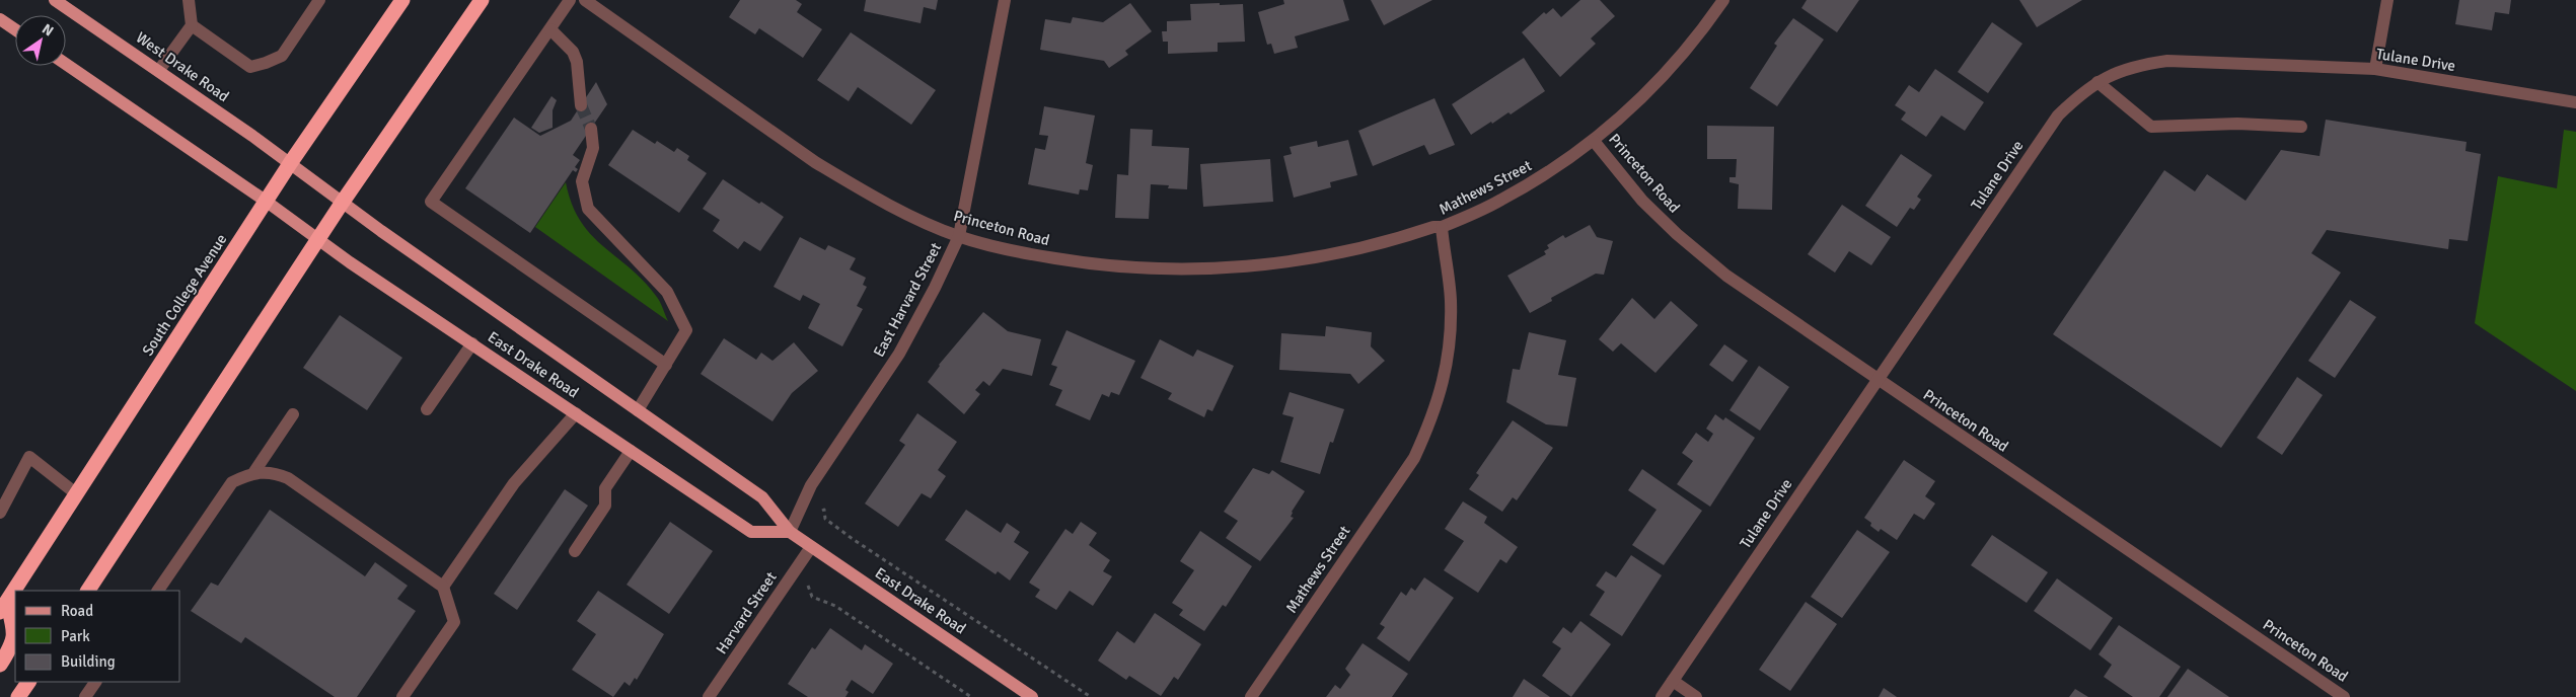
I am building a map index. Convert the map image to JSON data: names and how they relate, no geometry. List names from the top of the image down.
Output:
{
  "streets": {
    "highway": ["South College Avenue"],
    "main road": ["West Drake Road", "East Drake Road"],
    "street": [
      "Tulane Drive",
      "Princeton Road",
      "Mathews Street",
      "East Harvard Street",
      "Harvard Street"
    ]
  },
  "crossings": [
    ["Tulane Drive", "Princeton Road"],
    ["West Drake Road", "South College Avenue"],
    ["West Drake Road", "East Drake Road"],
    ["Princeton Road", "Mathews Street"],
    ["Princeton Road", "East Harvard Street"],
    ["South College Avenue", "East Drake Road"],
    ["East Harvard Street", "East Drake Road"],
    ["East Drake Road", "Harvard Street"]
  ],
  "legend": ["Road", "Park", "Building"],
  "north": "top right"
}
